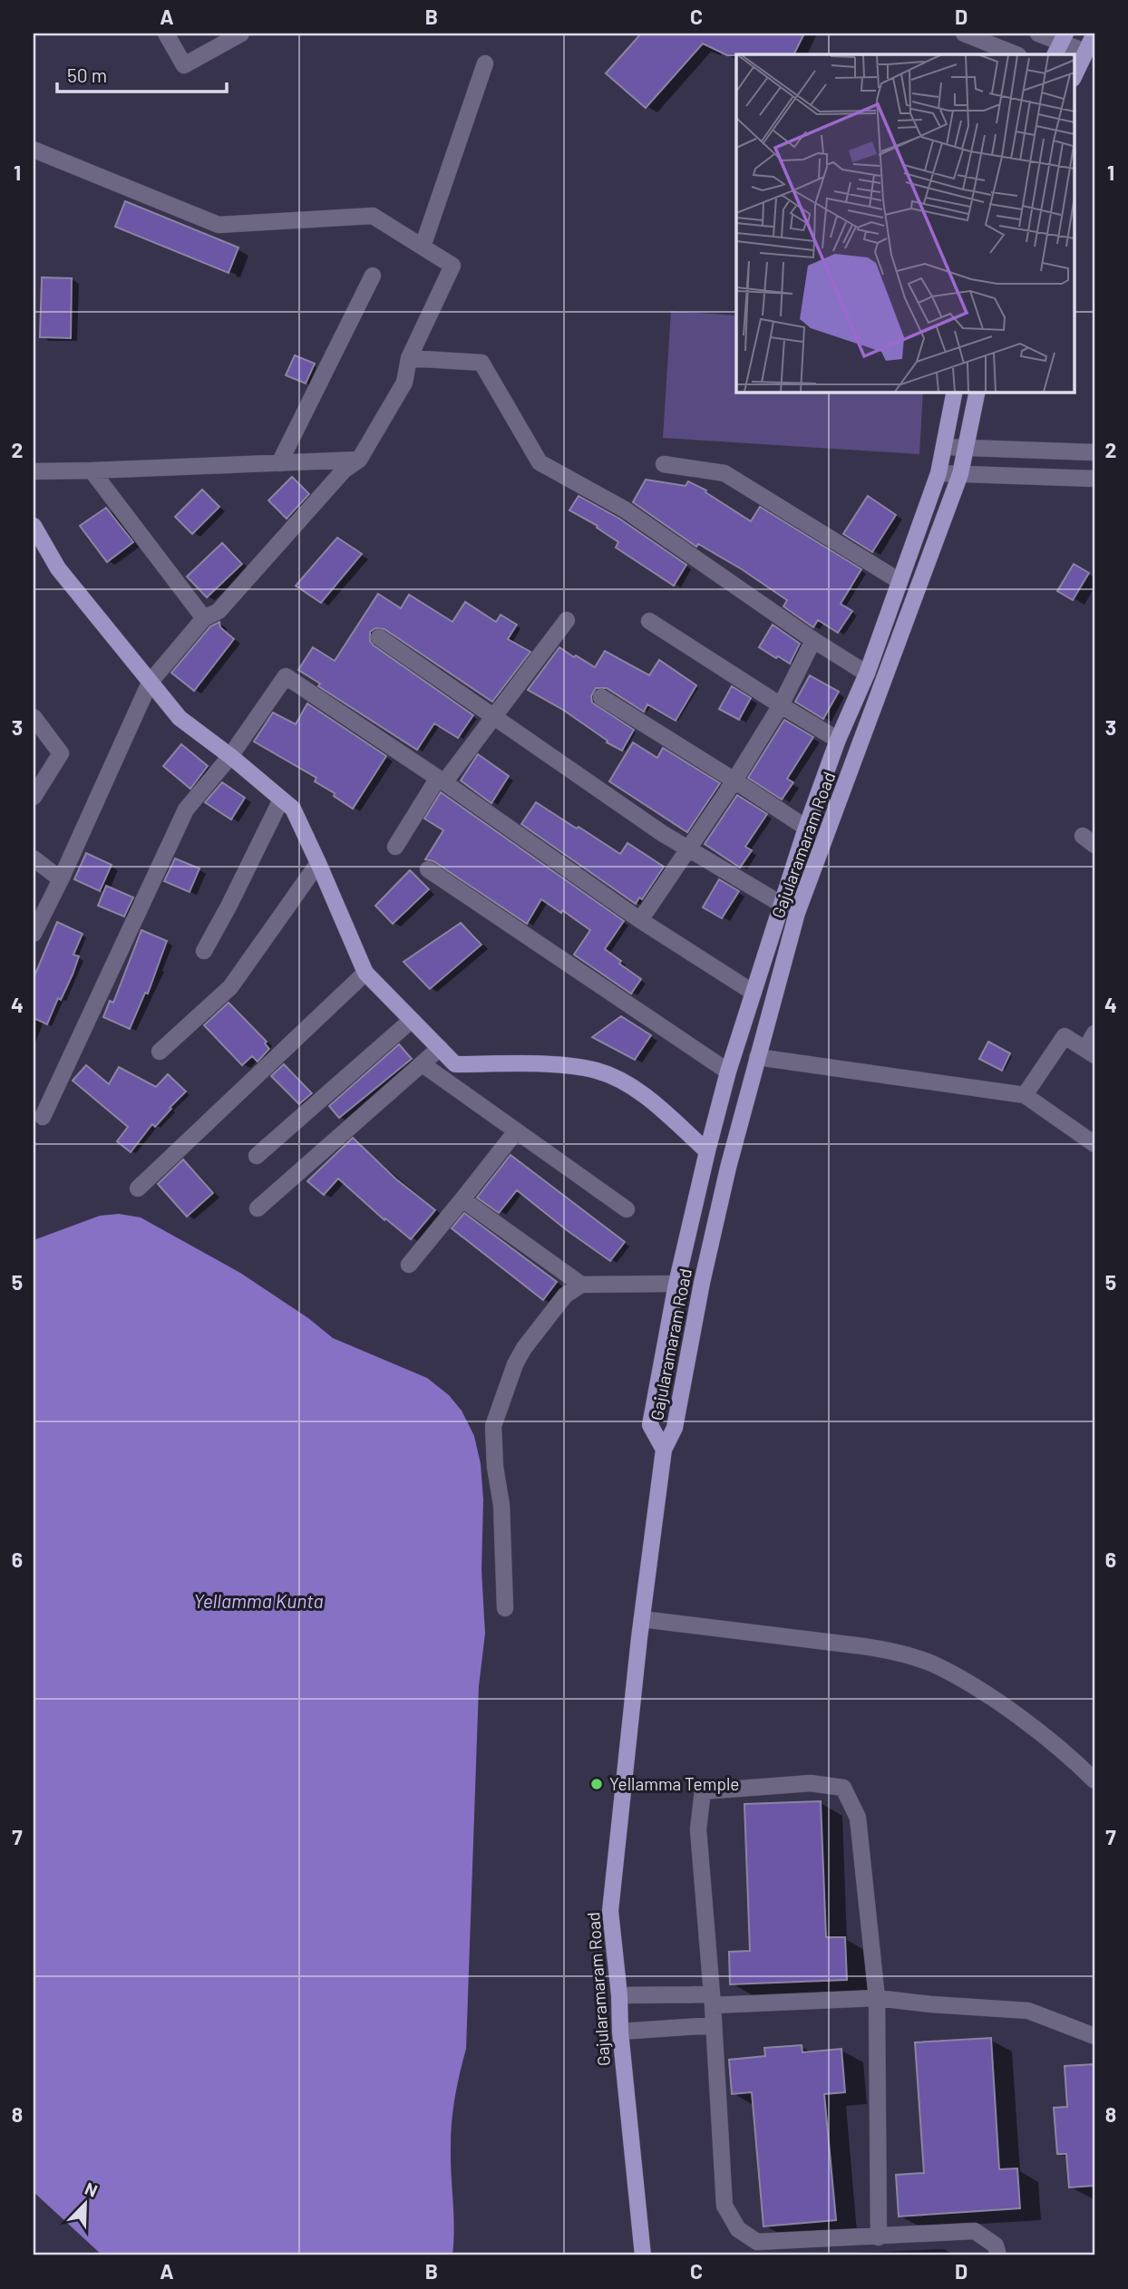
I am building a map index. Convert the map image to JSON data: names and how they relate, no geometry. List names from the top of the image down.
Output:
{
  "streets": {
    "main road": ["Gajularamaram Road"]
  },
  "water": ["Yellamma Kunta"],
  "places": ["Yellamma Temple"],
  "scale_bar": "50 m",
  "north": "top right",
  "grid": {
    "columns": [
      "A",
      "B",
      "C",
      "D"
    ],
    "rows": [
      "1",
      "2",
      "3",
      "4",
      "5",
      "6",
      "7",
      "8"
    ]
  }
}
